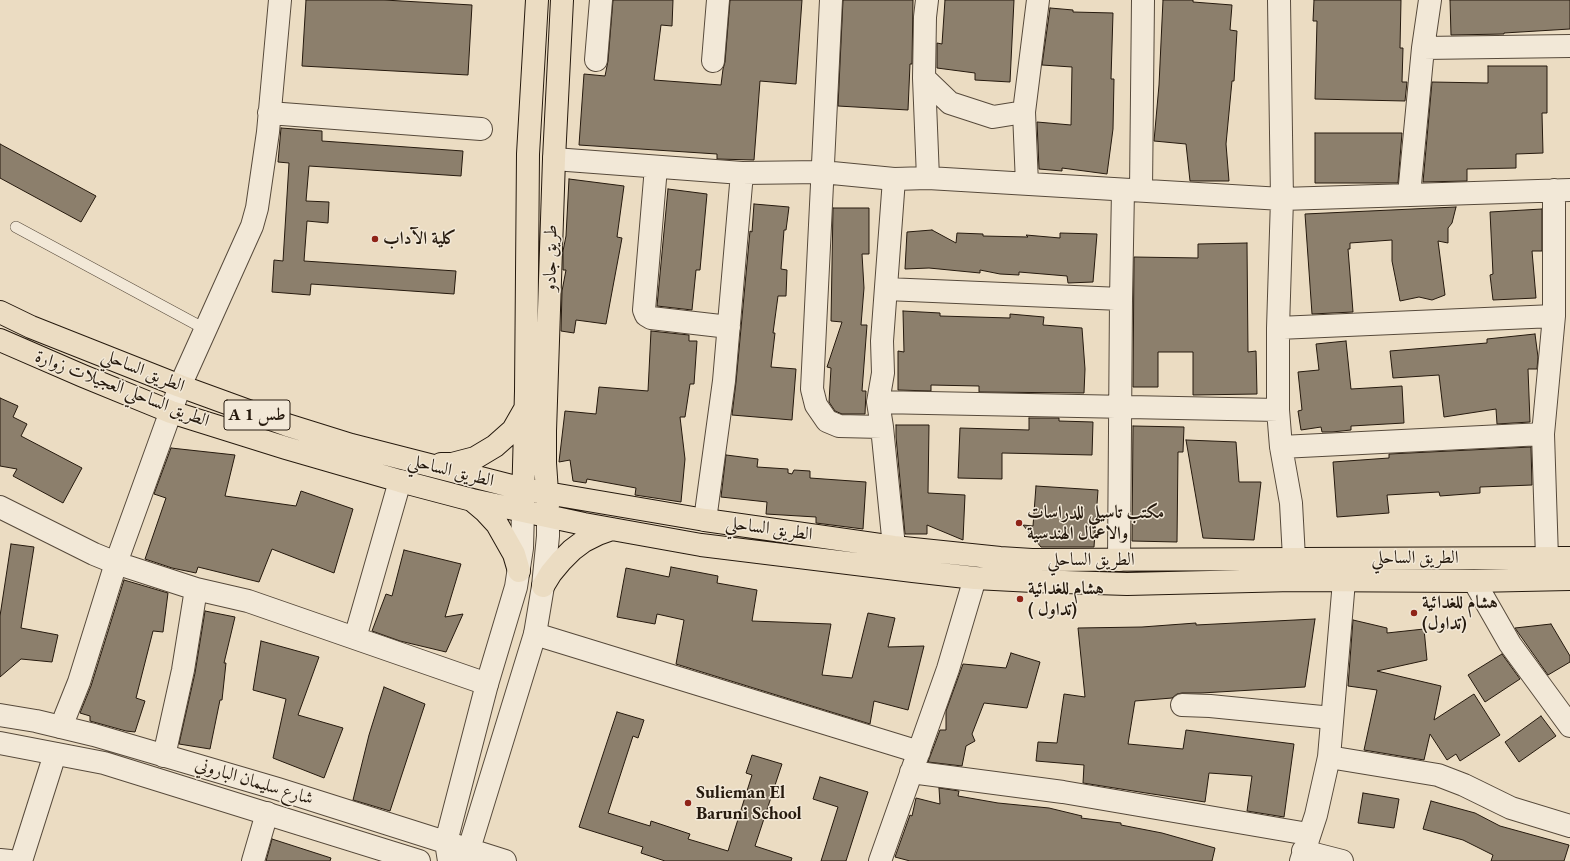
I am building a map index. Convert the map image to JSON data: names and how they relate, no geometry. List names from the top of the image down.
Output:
{
  "streets": {
    "highway": [
      "طريق جادو",
      "الطريق الساحلي",
      "الطريق الساحلي العجيلات زوارة",
      "A 1 طس"
    ],
    "street": ["شارع سليمان الباروني"]
  },
  "crossings": [
    ["طريق جادو", "الطريق الساحلي"],
    ["طريق جادو", "الطريق الساحلي العجيلات زوارة"],
    ["الطريق الساحلي", "الطريق الساحلي العجيلات زوارة"]
  ],
  "places": [
    "كلية الآداب",
    "مكتب تاسيلي للدراسات والاعمال الهندسية",
    "هشام للغدائية ( تداول)",
    "هشام للغدائية (تداول)",
    "Sulieman El Baruni School"
  ]
}
